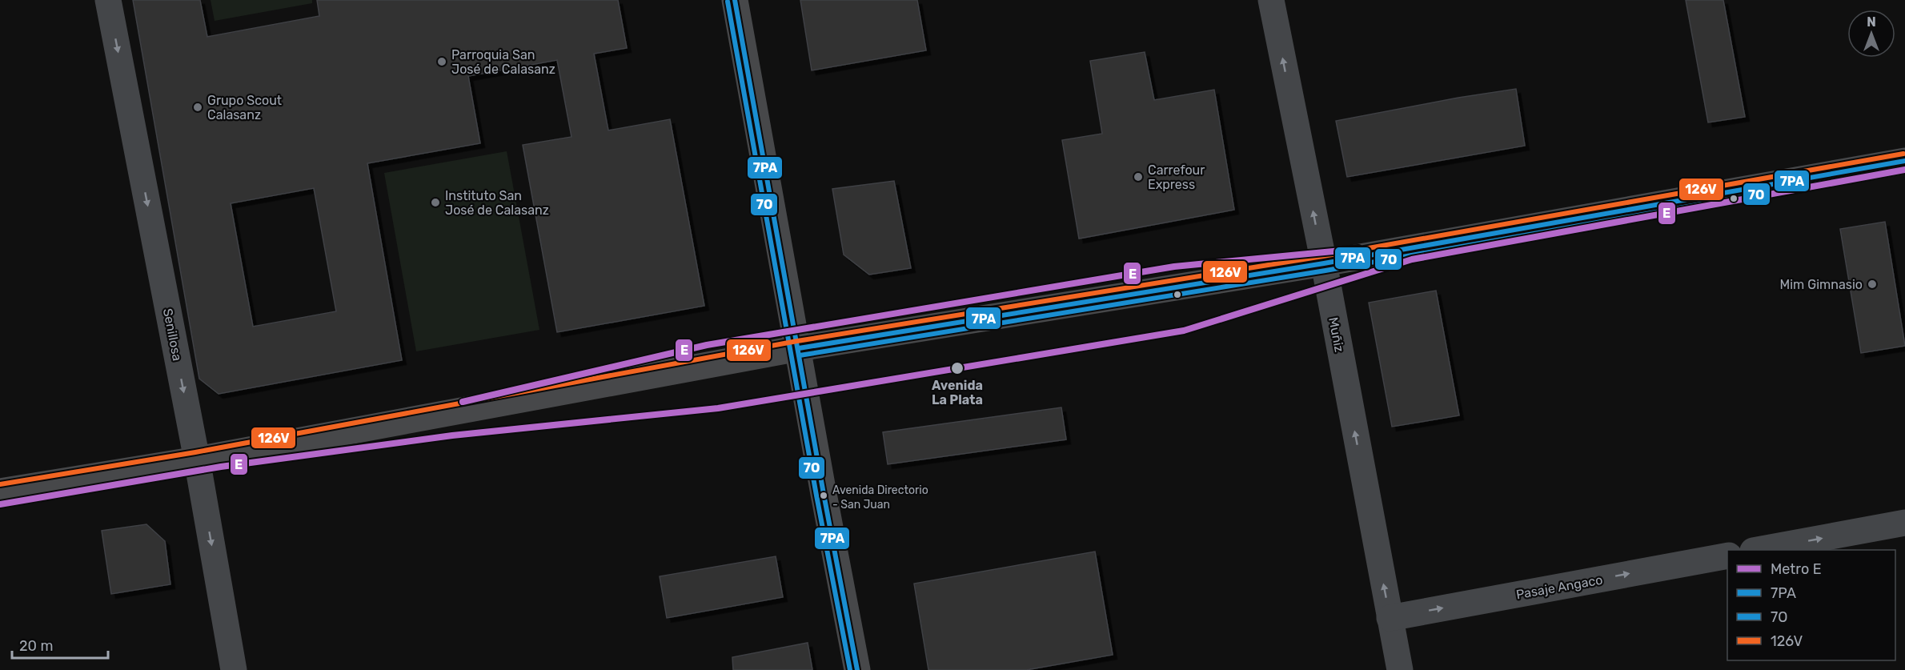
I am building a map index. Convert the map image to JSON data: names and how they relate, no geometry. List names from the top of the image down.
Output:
{
  "streets": {
    "street": ["Senillosa", "Muñiz", "Pasaje Angaco"]
  },
  "crossings": [
    ["Muñiz", "Pasaje Angaco"]
  ],
  "one_way": ["Senillosa", "Muñiz", "Pasaje Angaco"],
  "places": [
    "Parroquia San José de Calasanz",
    "Grupo Scout Calasanz",
    "Carrefour Express",
    "Instituto San José de Calasanz",
    "Mim Gimnasio",
    "Avenida La Plata",
    "Avenida Directorio - San Juan"
  ],
  "lines": [
    "transit line 7PA",
    "transit line 7O",
    "transit line 126V",
    "metro line E"
  ],
  "legend": [
    "Metro E",
    "7PA",
    "7O",
    "126V"
  ],
  "scale_bar": "20 m",
  "north": "top"
}
